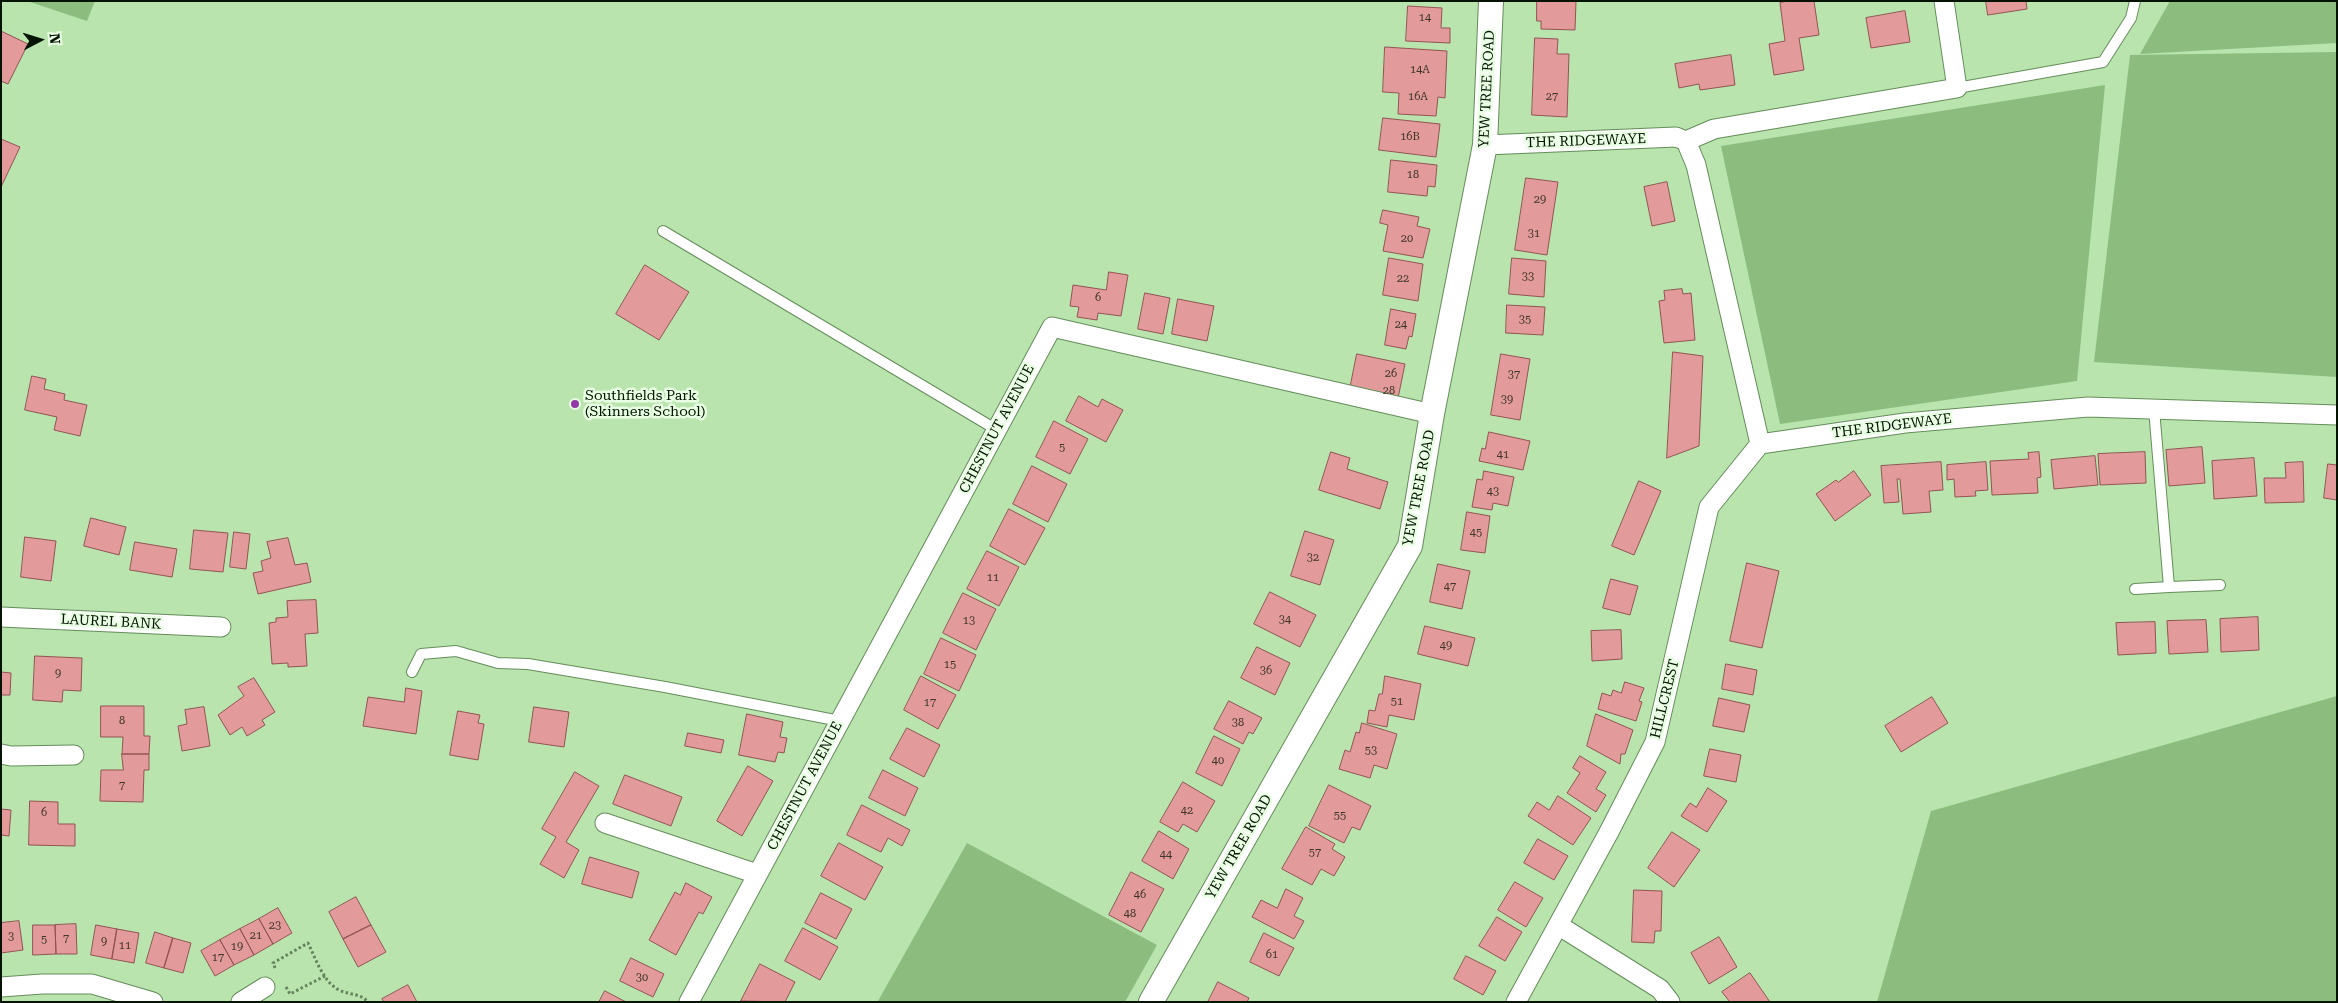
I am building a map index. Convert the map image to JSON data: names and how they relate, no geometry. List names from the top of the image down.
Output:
{
  "streets": {
    "street": [
      "YEW TREE ROAD",
      "THE RIDGEWAYE",
      "CHESTNUT AVENUE",
      "LAUREL BANK",
      "HILLCREST"
    ]
  },
  "crossings": [
    ["YEW TREE ROAD", "THE RIDGEWAYE"],
    ["YEW TREE ROAD", "CHESTNUT AVENUE"],
    ["THE RIDGEWAYE", "HILLCREST"]
  ],
  "places": ["Southfields Park (Skinners School)"],
  "house_numbers": [
    "14",
    "14A",
    "16A",
    "27",
    "16B",
    "18",
    "29",
    "31",
    "20",
    "33",
    "22",
    "6",
    "35",
    "24",
    "26",
    "37",
    "28",
    "39",
    "5",
    "41",
    "43",
    "45",
    "32",
    "11",
    "47",
    "34",
    "13",
    "49",
    "15",
    "36",
    "9",
    "51",
    "17",
    "8",
    "38",
    "53",
    "40",
    "7",
    "42",
    "6",
    "55",
    "57",
    "44",
    "46",
    "48",
    "23",
    "21",
    "3",
    "7",
    "5",
    "9",
    "11",
    "19",
    "61",
    "17",
    "30"
  ],
  "north": "right"
}
